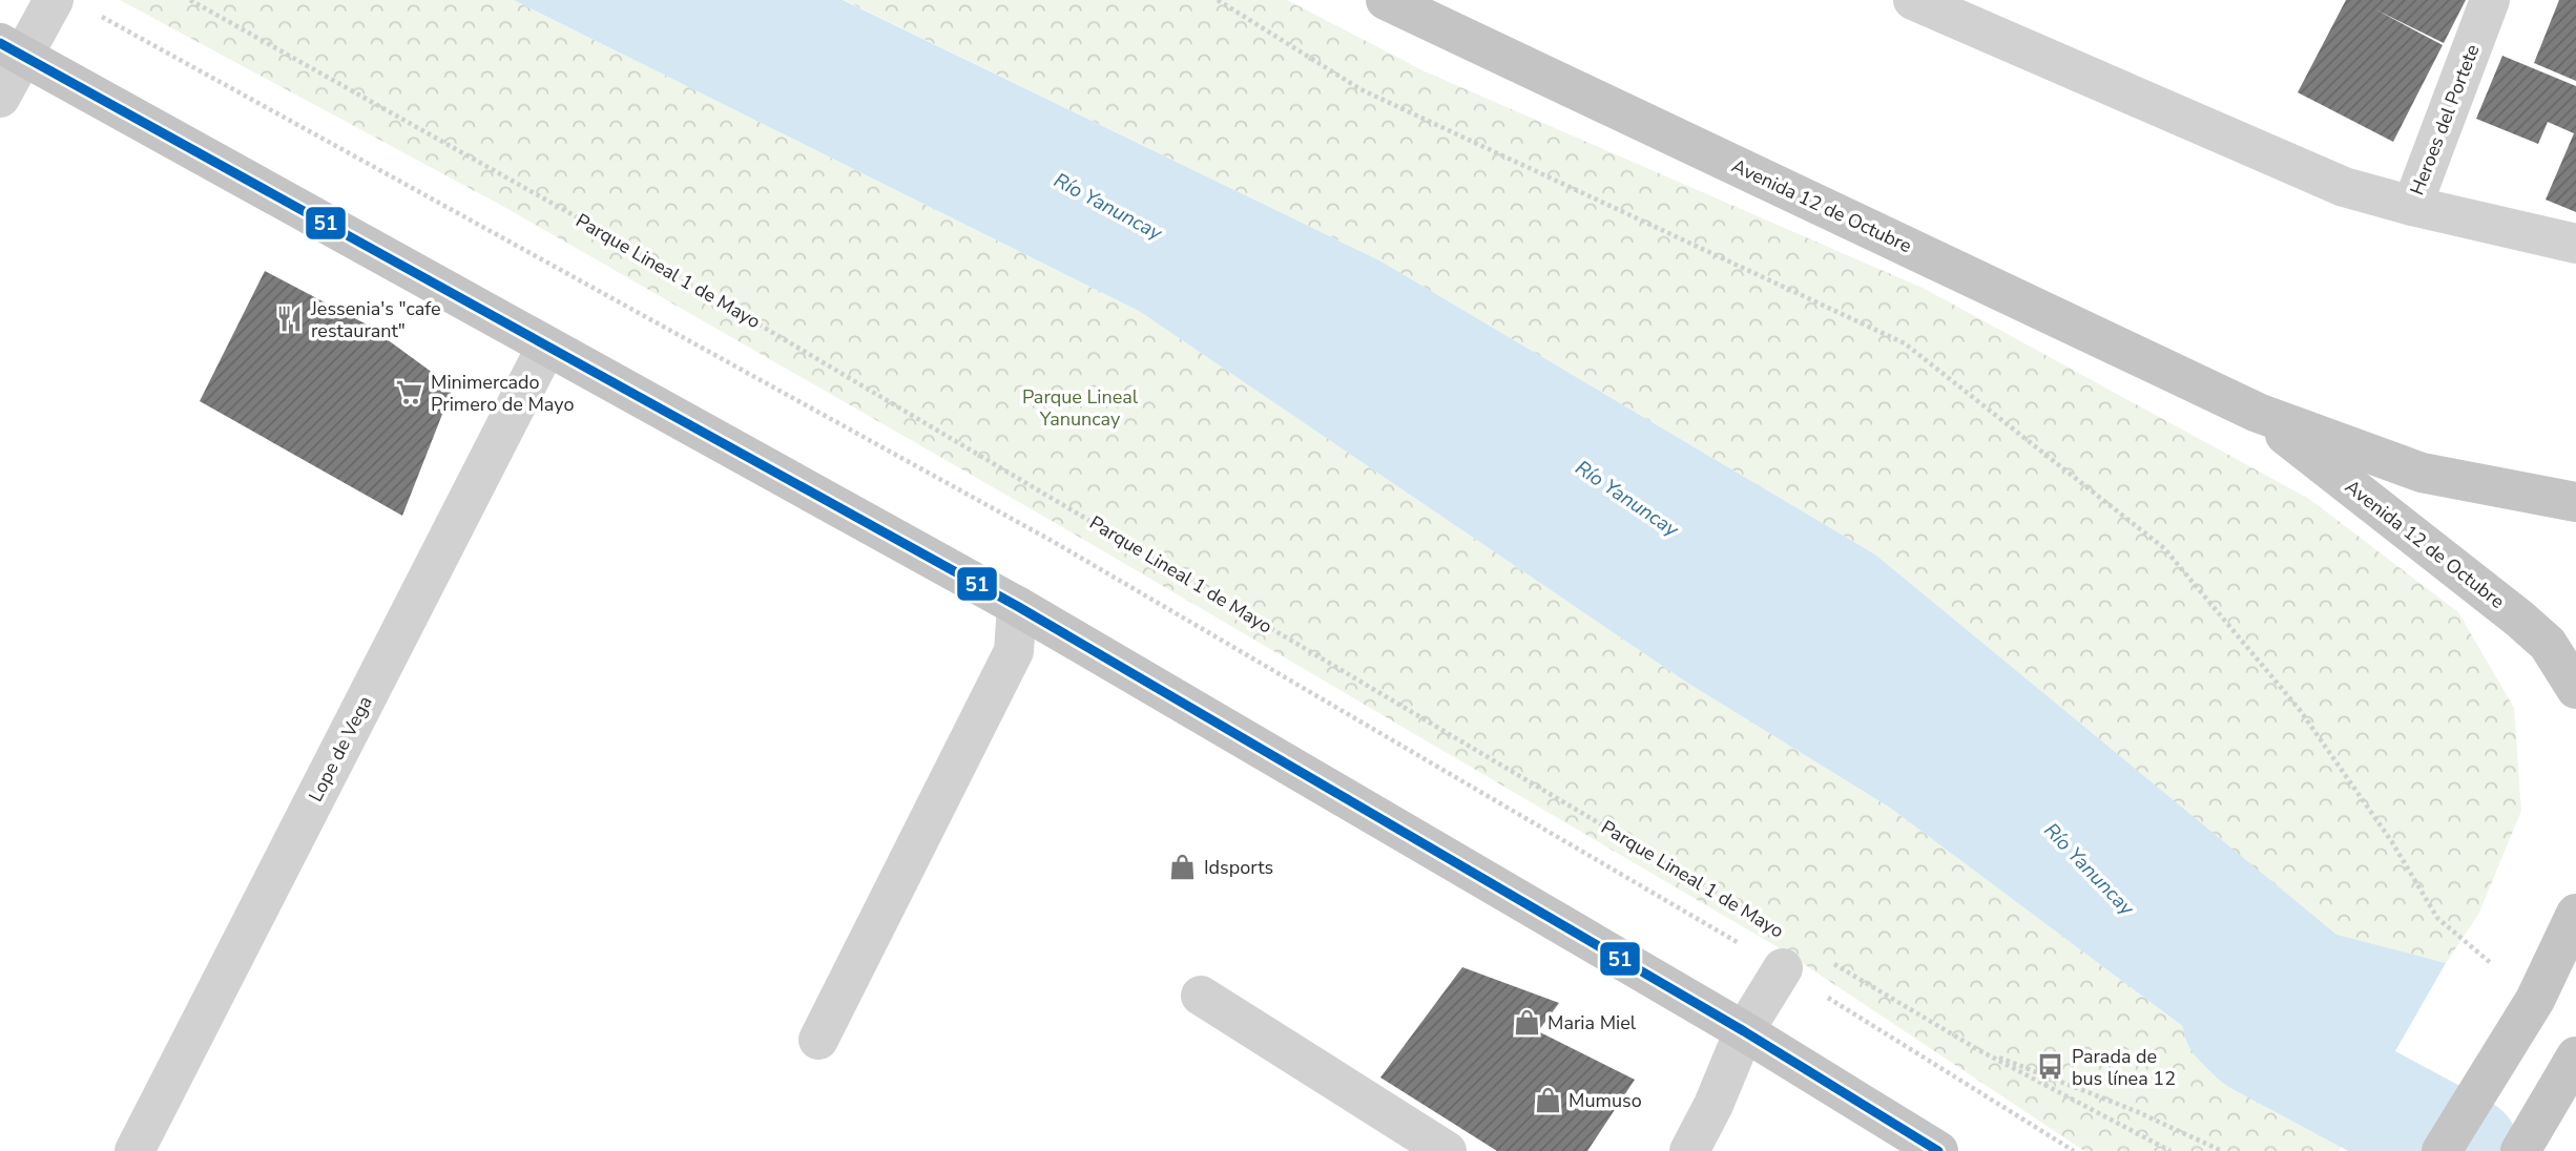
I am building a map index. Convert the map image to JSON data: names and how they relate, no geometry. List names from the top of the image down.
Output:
{
  "streets": {
    "main road": ["Avenida 12 de Octubre"],
    "street": ["Heroes del Portete", "Lope de Vega"],
    "path": ["Parque Lineal 1 de Mayo"]
  },
  "water": ["Río Yanuncay"],
  "parks": ["Parque Lineal Yanuncay"],
  "places": {
    "restaurant": ["Jessenia's \"cafe restaurant\""],
    "supermarket": ["Minimercado Primero de Mayo"],
    "shop": ["Idsports", "Maria Miel", "Mumuso"],
    "bus stop": ["Parada de bus línea 12"]
  },
  "lines": ["transit line 51"]
}
